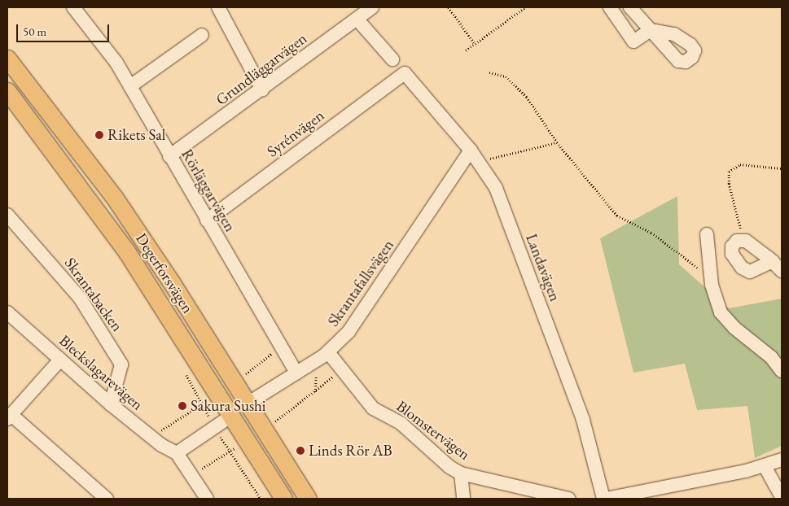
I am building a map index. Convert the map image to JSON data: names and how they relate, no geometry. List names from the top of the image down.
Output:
{
  "streets": {
    "main road": ["Degerforsvägen"],
    "street": [
      "Grundläggarvägen",
      "Syrénvägen",
      "Rörläggarvägen",
      "Landavägen",
      "Skrantafallsvägen",
      "Skrantabacken",
      "Bleckslagarevägen",
      "Blomstervägen"
    ]
  },
  "crossings": [
    ["Grundläggarvägen", "Rörläggarvägen"],
    ["Syrénvägen", "Rörläggarvägen"],
    ["Syrénvägen", "Landavägen"],
    ["Rörläggarvägen", "Skrantafallsvägen"],
    ["Landavägen", "Skrantafallsvägen"],
    ["Degerforsvägen", "Skrantafallsvägen"],
    ["Skrantafallsvägen", "Blomstervägen"],
    ["Skrantabacken", "Bleckslagarevägen"]
  ],
  "places": ["Rikets Sal", "Sakura Sushi", "Linds Rör AB"],
  "scale_bar": "50 m"
}
